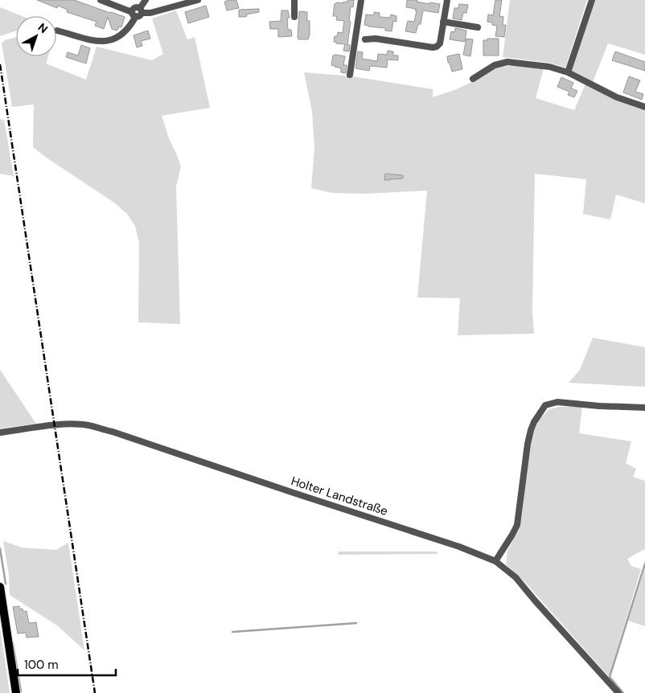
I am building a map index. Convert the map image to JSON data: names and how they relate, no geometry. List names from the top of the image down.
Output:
{
  "streets": {
    "street": ["Holter Landstraße"]
  },
  "scale_bar": "100 m",
  "north": "top right"
}
